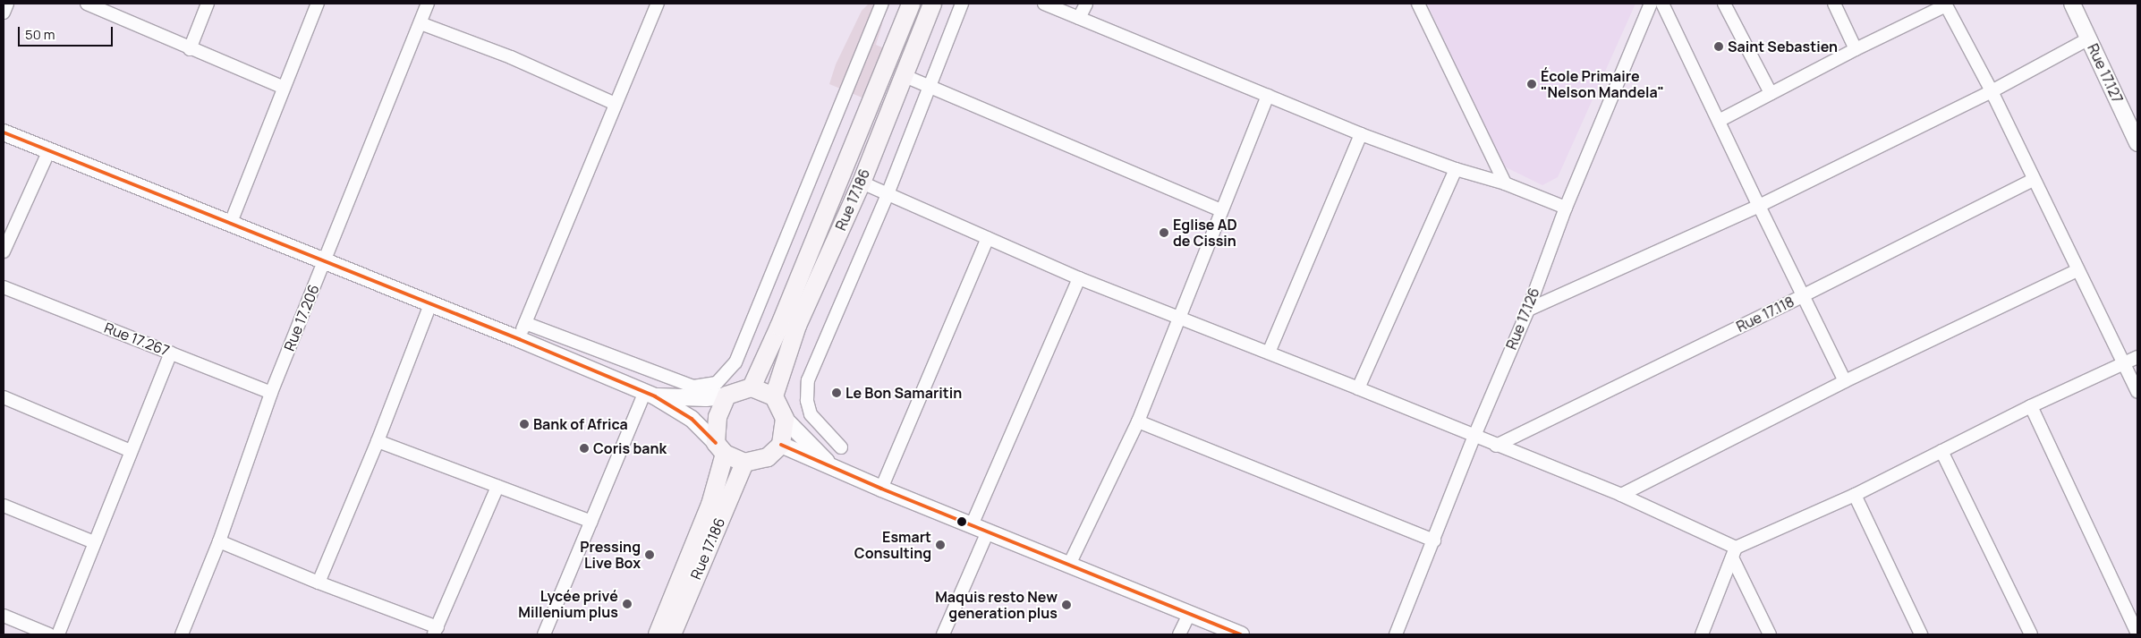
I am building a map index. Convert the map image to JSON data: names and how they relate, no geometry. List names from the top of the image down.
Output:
{
  "streets": {
    "main road": ["Rue 17.186"],
    "street": [
      "Rue 17.127",
      "Rue 17.118",
      "Rue 17.206",
      "Rue 17.126",
      "Rue 17.267"
    ]
  },
  "crossings": [
    ["Rue 17.206", "Rue 17.267"]
  ],
  "places": [
    "Saint Sebastien",
    "École Primaire \"Nelson Mandela\"",
    "Eglise AD de Cissin",
    "Le Bon Samaritin",
    "Bank of Africa",
    "Coris bank",
    "Esmart Consulting",
    "Pressing Live Box",
    "Lycée privé Millenium plus",
    "Maquis resto New generation plus"
  ],
  "scale_bar": "50 m"
}
